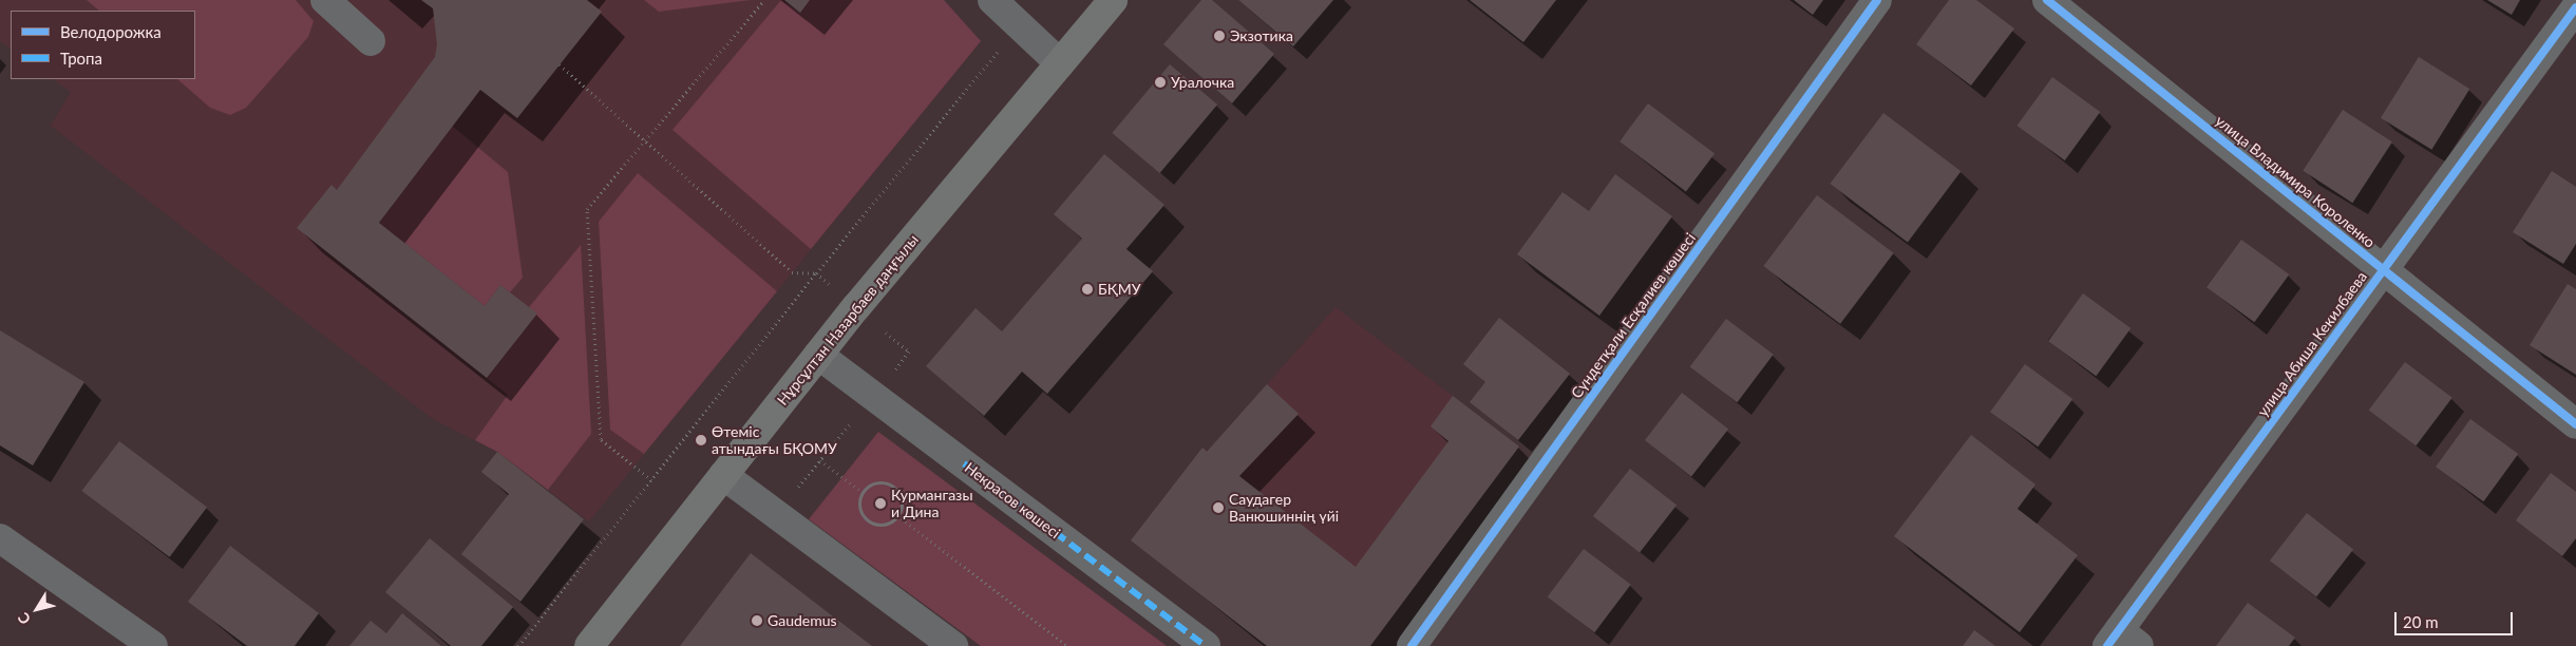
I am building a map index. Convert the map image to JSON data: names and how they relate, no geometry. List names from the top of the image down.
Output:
{
  "streets": {
    "main road": ["Нұрсұлтан Назарбаев даңғылы"],
    "street": [
      "улица Владимира Короленко",
      "Сүндетқали Есқалиев көшесі",
      "улица Абиша Кекилбаева",
      "Некрасов көшесі"
    ]
  },
  "crossings": [
    ["улица Владимира Короленко", "улица Абиша Кекилбаева"],
    ["Нұрсұлтан Назарбаев даңғылы", "Некрасов көшесі"]
  ],
  "places": [
    "Экзотика",
    "Уралочка",
    "БҚМУ",
    "Өтеміс атындағы БҚОМУ",
    "Курмангазы и Дина",
    "Саудагер Ванюшиннің үйі",
    "Gaudemus"
  ],
  "legend": ["Велодорожка", "Тропа"],
  "scale_bar": "20 m",
  "north": "bottom left"
}
